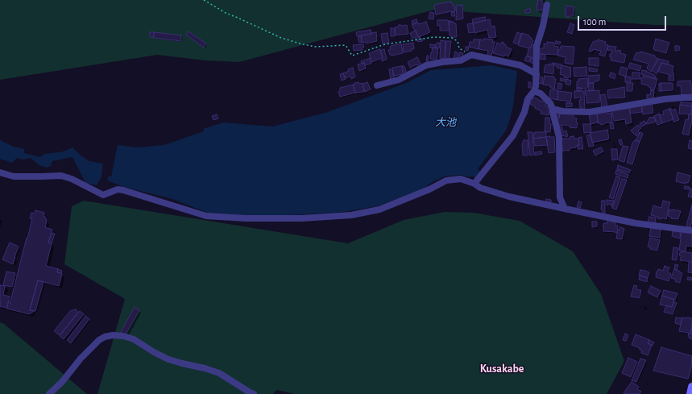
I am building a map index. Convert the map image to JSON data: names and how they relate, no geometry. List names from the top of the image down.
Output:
{
  "districts": ["Kusakabe"],
  "water": ["大池"],
  "scale_bar": "100 m"
}
